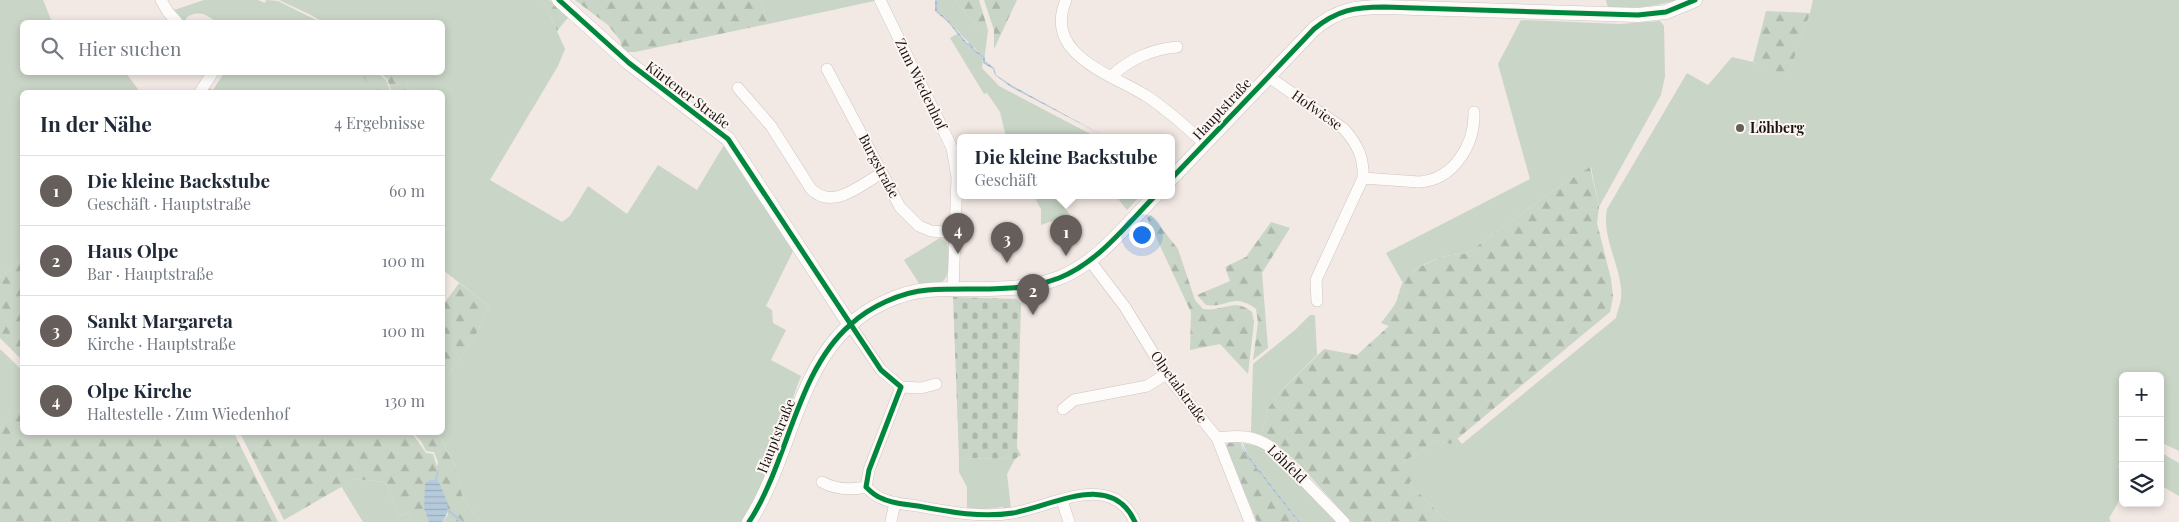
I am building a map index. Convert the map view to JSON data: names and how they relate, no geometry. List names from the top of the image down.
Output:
{
  "streets": {
    "street": [
      "Zum Wiedenhof",
      "Kürtener Straße",
      "Hauptstraße",
      "Hofwiese",
      "Burgstraße",
      "Olpetalstraße",
      "Löhfeld"
    ]
  },
  "crossings": [
    ["Zum Wiedenhof", "Hauptstraße"],
    ["Zum Wiedenhof", "Burgstraße"],
    ["Kürtener Straße", "Hauptstraße"],
    ["Hauptstraße", "Hofwiese"],
    ["Hauptstraße", "Olpetalstraße"],
    ["Olpetalstraße", "Löhfeld"]
  ],
  "places": ["Löhberg"],
  "page": {
    "search": "Hier suchen",
    "heading": ["In der Nähe", "4 Ergebnisse"],
    "popup": ["Die kleine Backstube", "Geschäft"],
    "list": [
      {
        "mark": "1",
        "name": "Die kleine Backstube",
        "note": "Geschäft · Hauptstraße",
        "value": "60 m"
      },
      {
        "mark": "2",
        "name": "Haus Olpe",
        "note": "Bar · Hauptstraße",
        "value": "100 m"
      },
      {
        "mark": "3",
        "name": "Sankt Margareta",
        "note": "Kirche · Hauptstraße",
        "value": "100 m"
      },
      {
        "mark": "4",
        "name": "Olpe Kirche",
        "note": "Haltestelle · Zum Wiedenhof",
        "value": "130 m"
      }
    ],
    "pins": [
      "4",
      "1",
      "3",
      "2"
    ],
    "map_buttons": ["+", "−"]
  }
}
